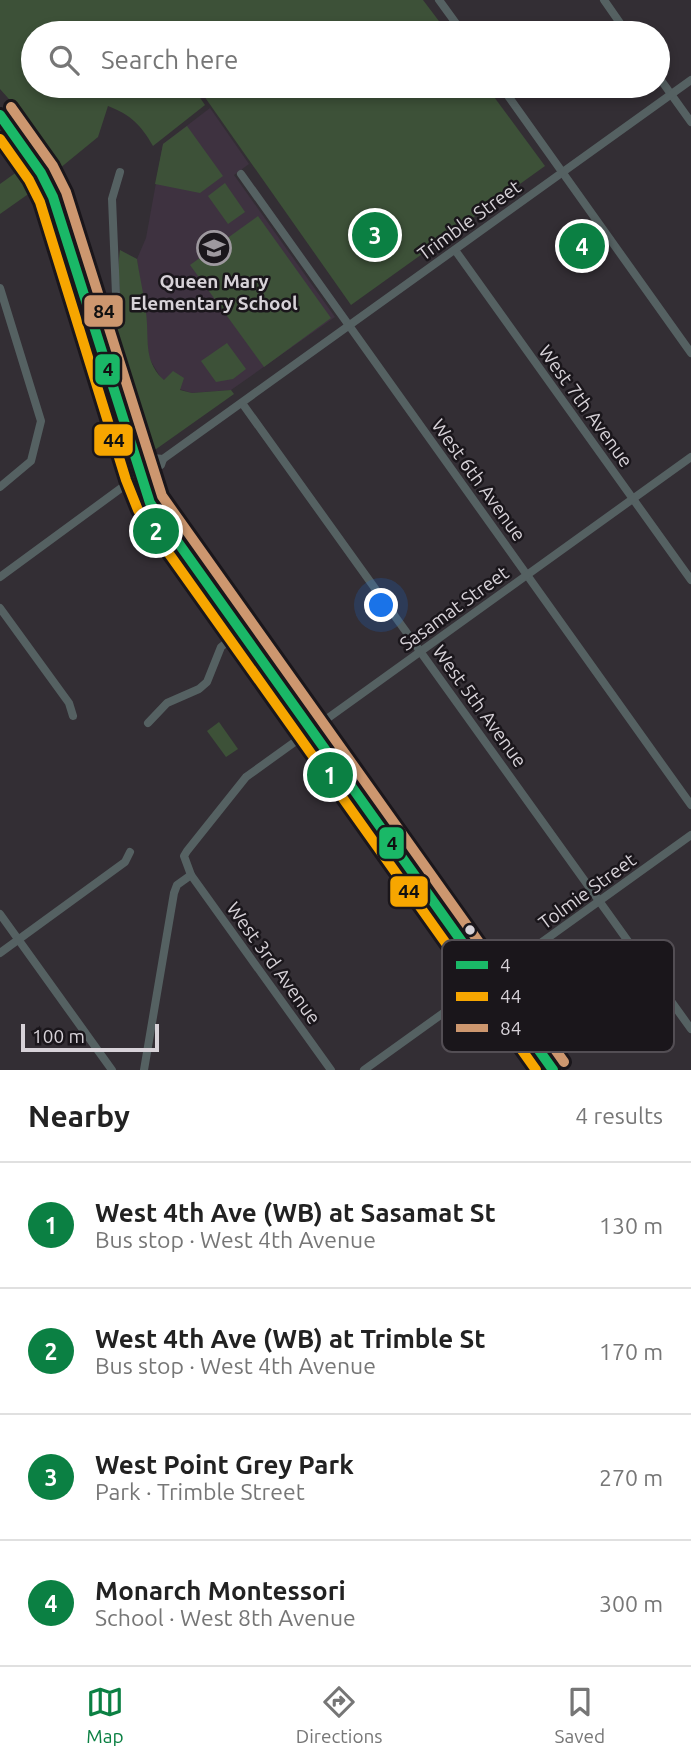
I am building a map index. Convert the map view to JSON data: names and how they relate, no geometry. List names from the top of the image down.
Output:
{
  "streets": {
    "street": [
      "Trimble Street",
      "West 7th Avenue",
      "West 6th Avenue",
      "Sasamat Street",
      "West 5th Avenue",
      "Tolmie Street",
      "West 3rd Avenue"
    ]
  },
  "crossings": [
    ["Trimble Street", "West 7th Avenue"],
    ["Trimble Street", "West 6th Avenue"],
    ["Trimble Street", "West 5th Avenue"],
    ["West 7th Avenue", "Sasamat Street"],
    ["West 6th Avenue", "Sasamat Street"],
    ["Sasamat Street", "West 5th Avenue"],
    ["Sasamat Street", "West 3rd Avenue"],
    ["West 5th Avenue", "Tolmie Street"]
  ],
  "places": {
    "school or university": ["Queen Mary Elementary School"]
  },
  "lines": ["transit line 84", "transit line 4", "transit line 44"],
  "legend": ["4", "44", "84"],
  "scale_bar": "100 m",
  "page": {
    "search": "Search here",
    "pins": [
      "3",
      "4",
      "2",
      "1"
    ],
    "scale": "100 m",
    "heading": ["Nearby", "4 results"],
    "list": [
      {
        "mark": "1",
        "name": "West 4th Ave (WB) at Sasamat St",
        "note": "Bus stop · West 4th Avenue",
        "value": "130 m"
      },
      {
        "mark": "2",
        "name": "West 4th Ave (WB) at Trimble St",
        "note": "Bus stop · West 4th Avenue",
        "value": "170 m"
      },
      {
        "mark": "3",
        "name": "West Point Grey Park",
        "note": "Park · Trimble Street",
        "value": "270 m"
      },
      {
        "mark": "4",
        "name": "Monarch Montessori",
        "note": "School · West 8th Avenue",
        "value": "300 m"
      }
    ],
    "nav": ["Map", "Directions", "Saved"]
  }
}
